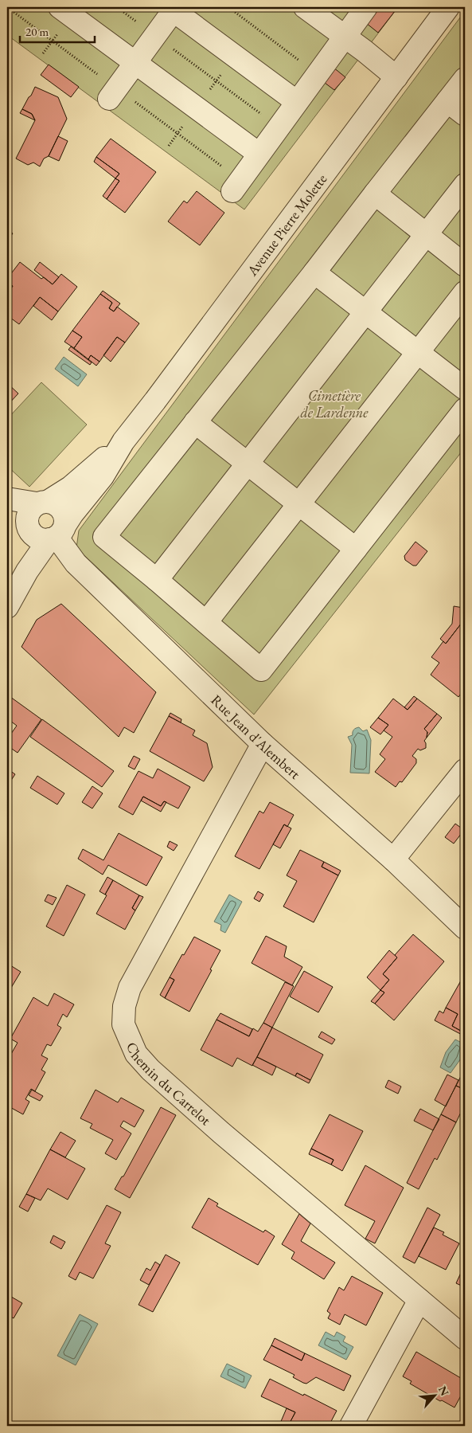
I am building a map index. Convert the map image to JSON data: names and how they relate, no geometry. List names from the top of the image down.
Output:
{
  "streets": {
    "street": ["Avenue Pierre Molette", "Rue Jean d'Alembert", "Chemin du Carrelot"]
  },
  "crossings": [
    ["Avenue Pierre Molette", "Rue Jean d'Alembert"],
    ["Rue Jean d'Alembert", "Chemin du Carrelot"]
  ],
  "parks": ["Cimetière de Lardenne"],
  "scale_bar": "20 m",
  "north": "top right"
}
